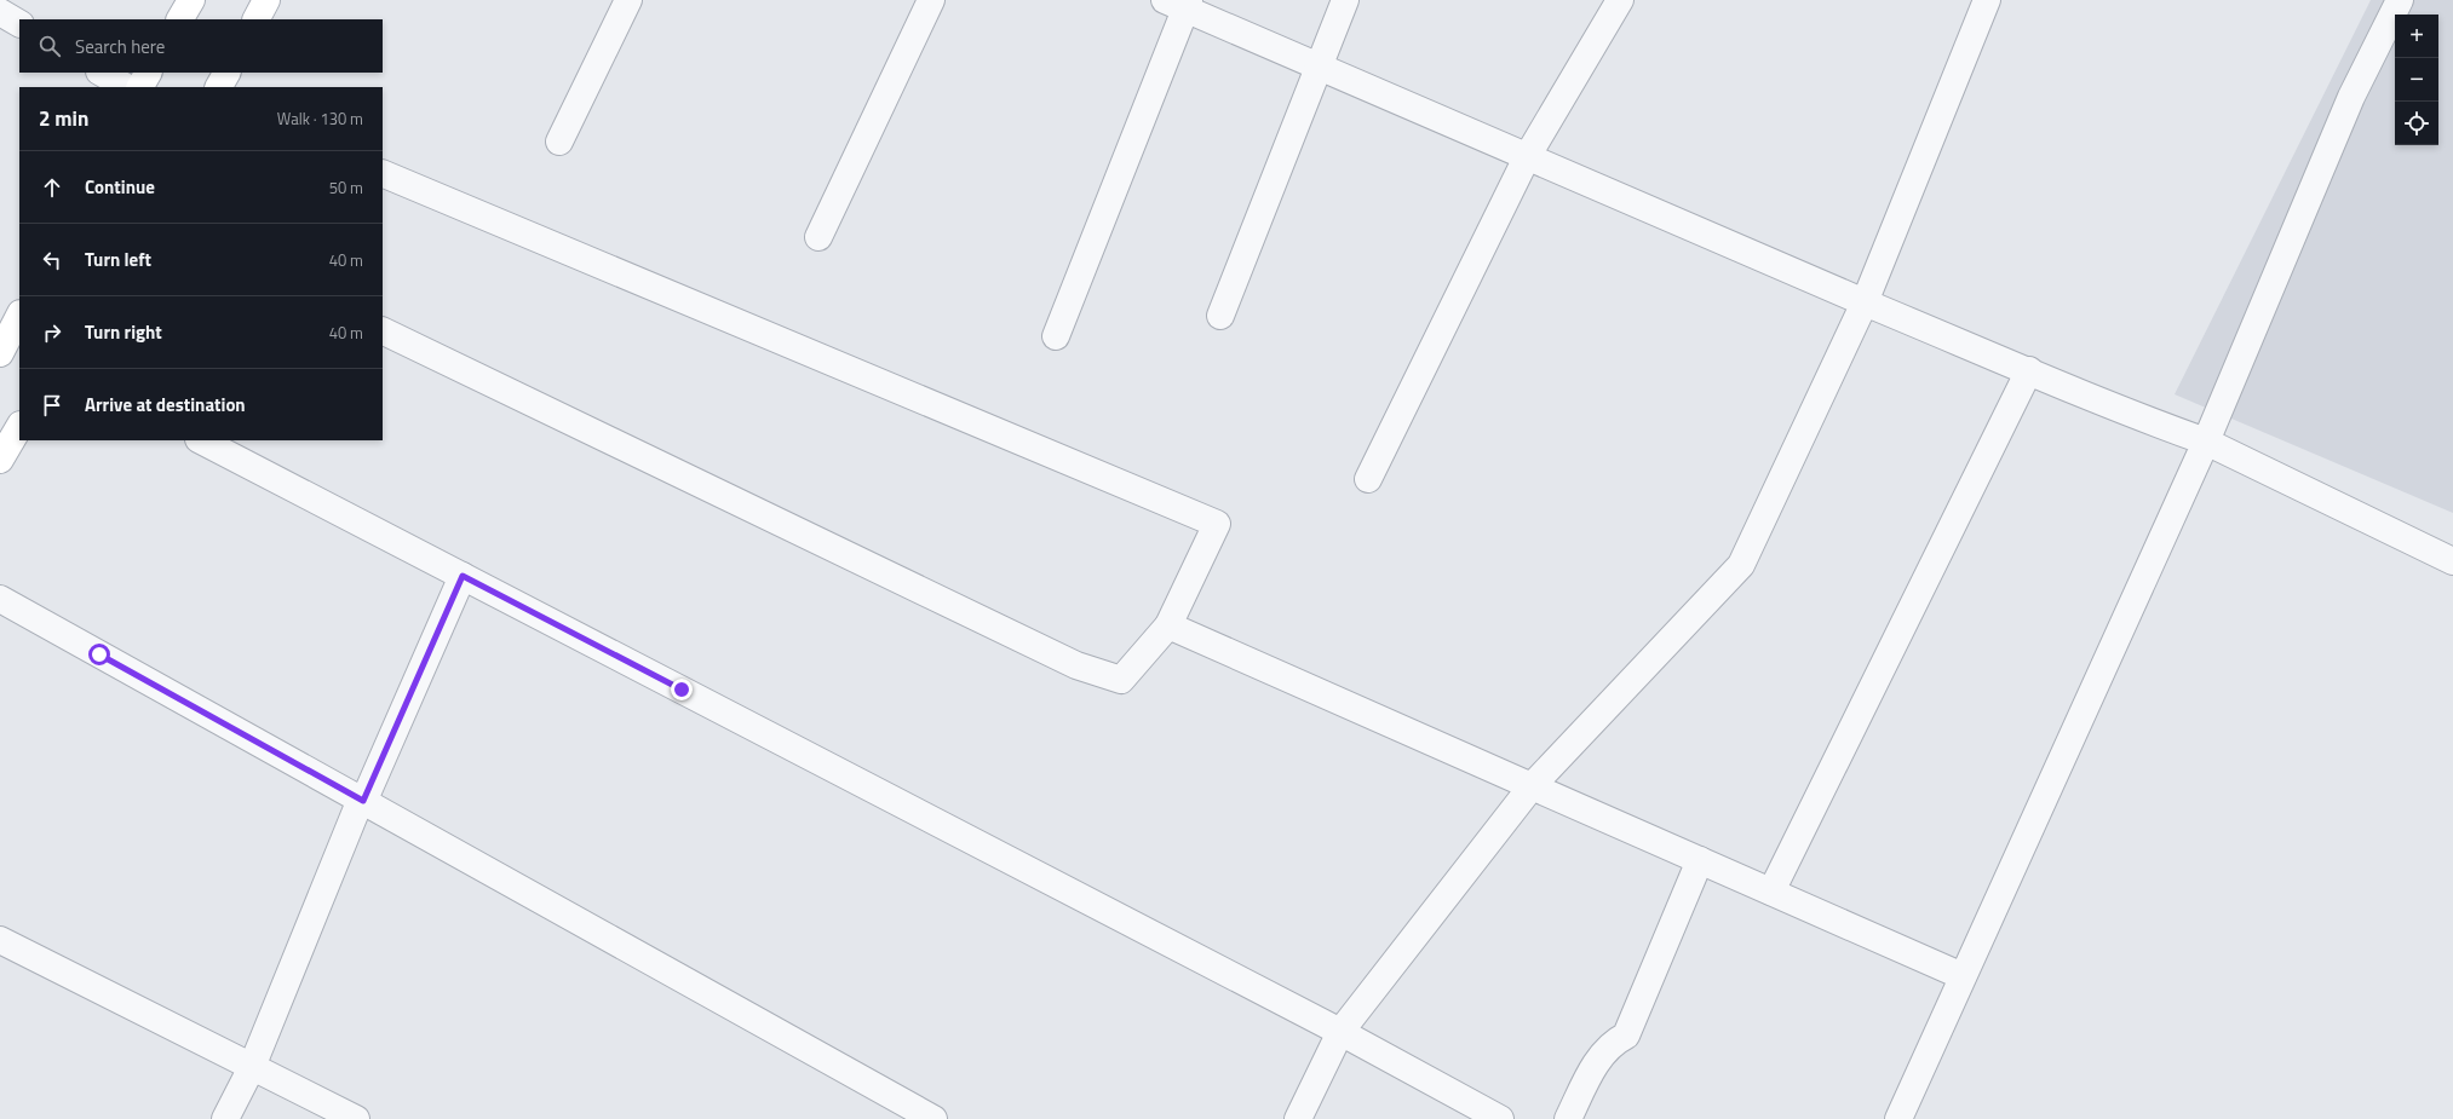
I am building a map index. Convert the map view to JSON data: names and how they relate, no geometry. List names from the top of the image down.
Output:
{
  "page": {
    "map_buttons": ["+", "−"],
    "search": "Search here",
    "heading": ["2 min", "Walk · 130 m"],
    "list": [
      ["Continue", "50 m"],
      ["Turn left", "40 m"],
      ["Turn right", "40 m"],
      "Arrive at destination"
    ]
  }
}
